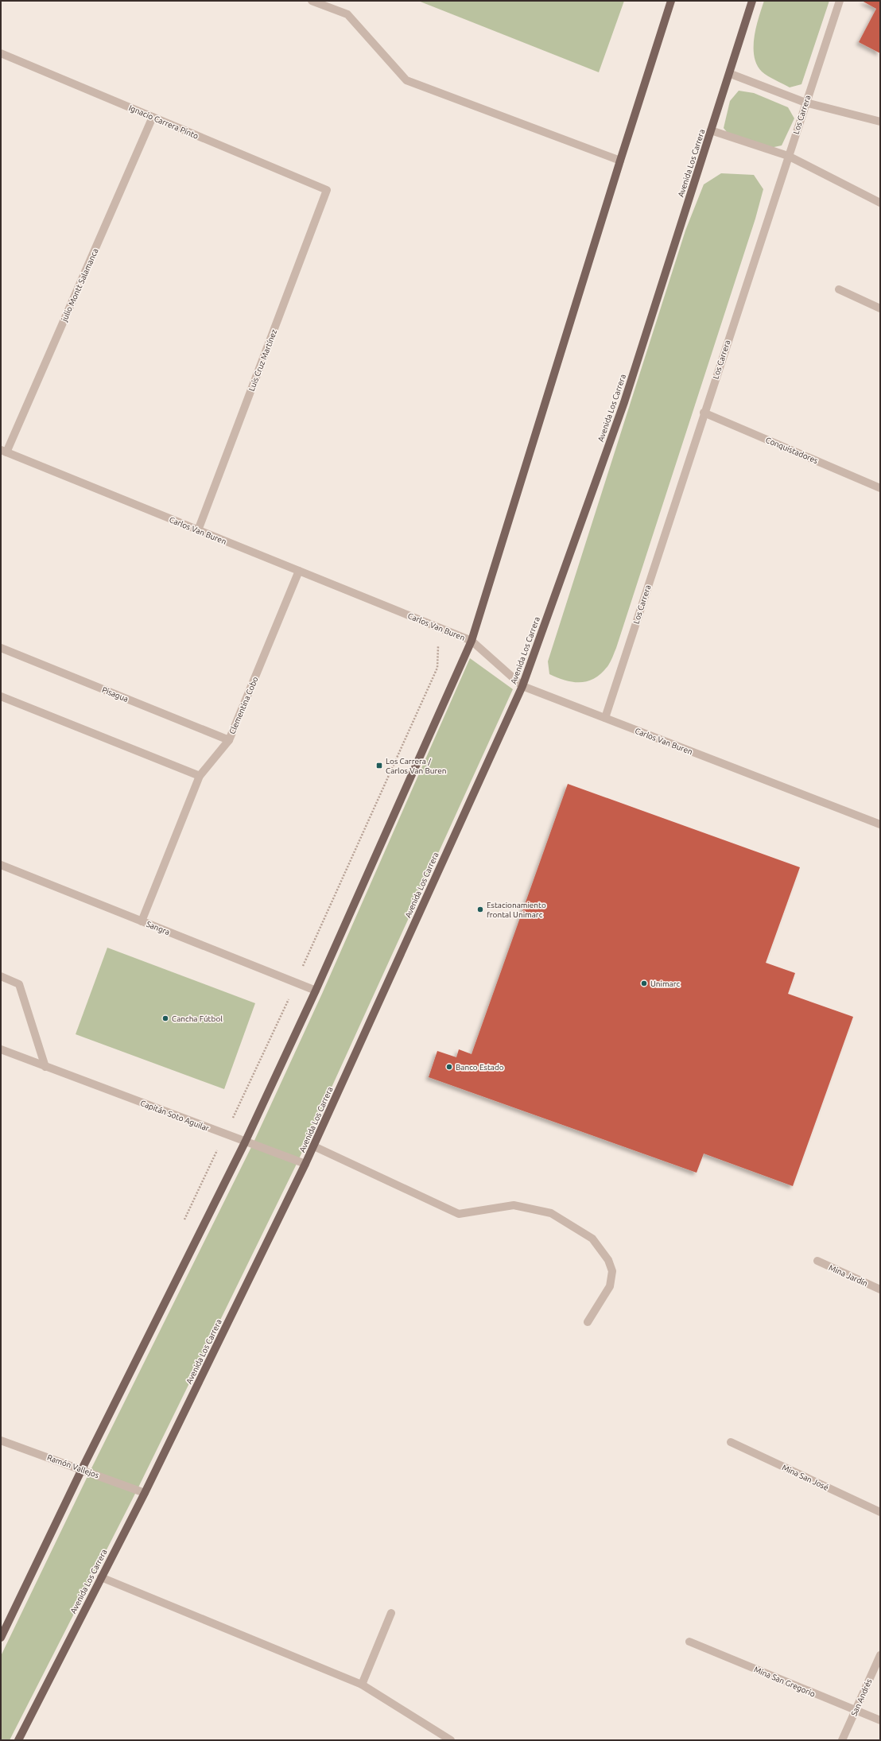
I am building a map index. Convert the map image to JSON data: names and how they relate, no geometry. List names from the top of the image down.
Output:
{
  "streets": {
    "main road": ["Avenida Los Carrera"],
    "street": [
      "Los Carrera",
      "Ignacio Carrera Pinto",
      "julio Montt Salamanca",
      "Luis Cruz Martínez",
      "Conquistadores",
      "Carlos Van Buren",
      "Pisagua",
      "Clementina Cobo",
      "Sangra",
      "Capitán Soto Aguilar",
      "Mina Jardín",
      "Ramón Vallejos",
      "Mina San José",
      "Mina San Gregorio",
      "San Andrés"
    ]
  },
  "crossings": [
    ["Los Carrera", "Conquistadores"],
    ["Los Carrera", "Carlos Van Buren"],
    ["Ignacio Carrera Pinto", "julio Montt Salamanca"],
    ["Ignacio Carrera Pinto", "Luis Cruz Martínez"],
    ["Avenida Los Carrera", "Carlos Van Buren"],
    ["Avenida Los Carrera", "Capitán Soto Aguilar"],
    ["Avenida Los Carrera", "Ramón Vallejos"],
    ["julio Montt Salamanca", "Carlos Van Buren"],
    ["Luis Cruz Martínez", "Carlos Van Buren"],
    ["Carlos Van Buren", "Clementina Cobo"],
    ["Pisagua", "Clementina Cobo"],
    ["Clementina Cobo", "Sangra"],
    ["Mina San Gregorio", "San Andrés"]
  ],
  "places": {
    "transit": ["Los Carrera / Carlos Van Buren"],
    "other": [
      "Estacionamiento frontal Unimarc",
      "Unimarc",
      "Cancha Fútbol",
      "Banco Estado"
    ]
  }
}
